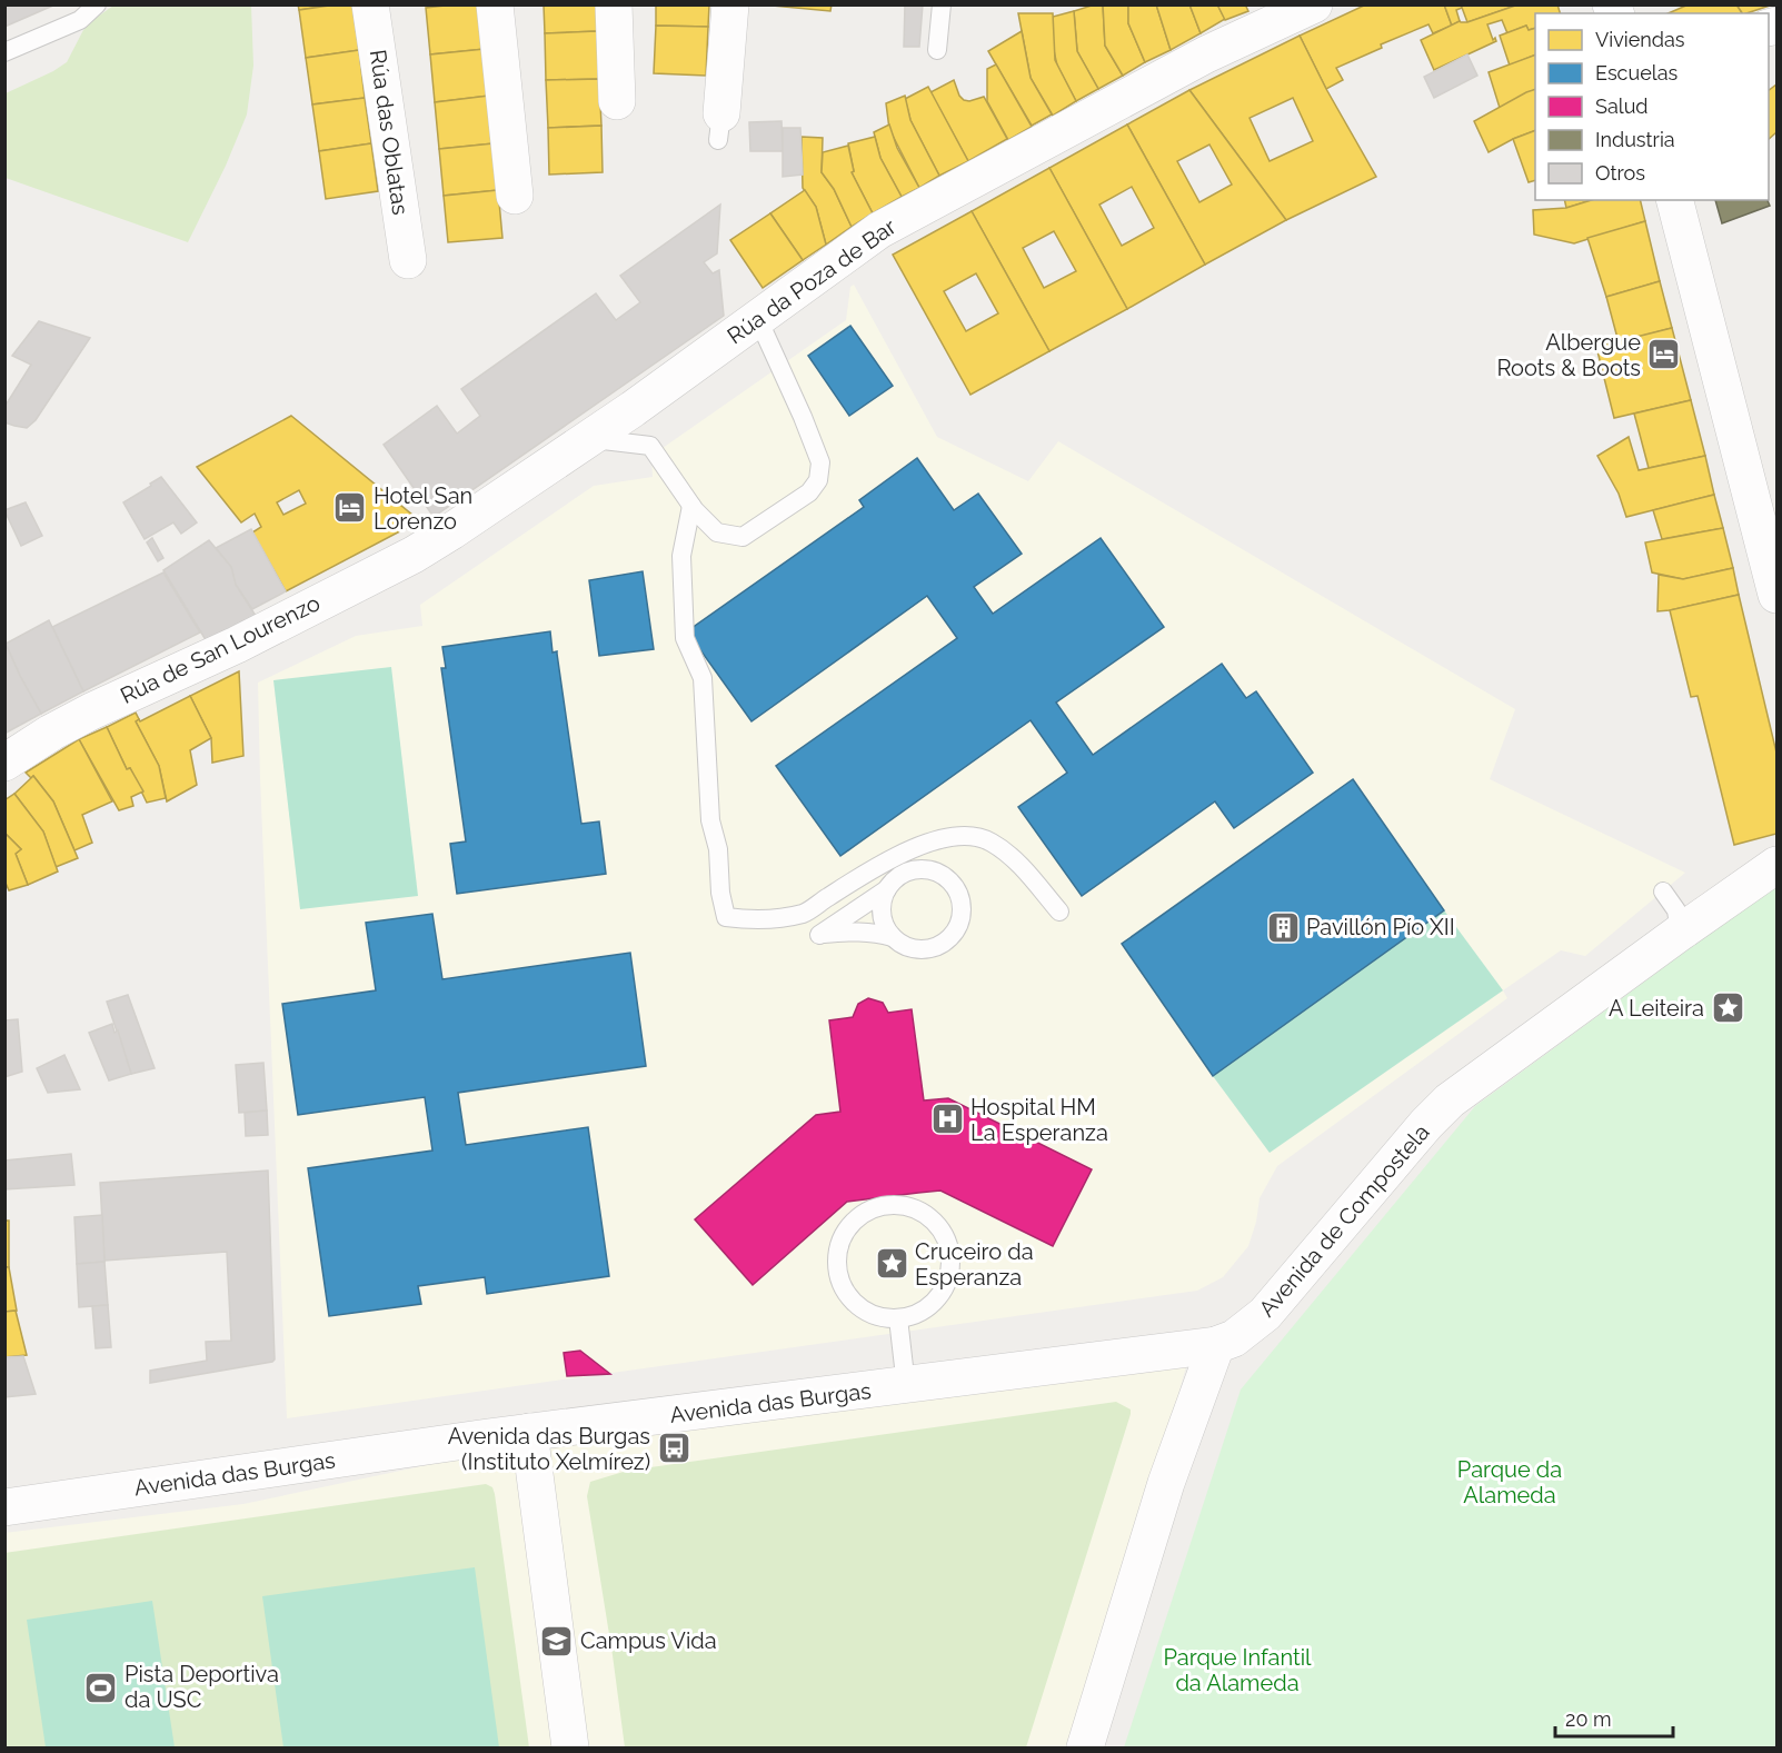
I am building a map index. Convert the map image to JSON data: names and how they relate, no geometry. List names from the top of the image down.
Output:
{
  "streets": {
    "street": [
      "Rúa das Oblatas",
      "Rúa da Poza de Bar",
      "Rúa de San Lourenzo",
      "Avenida de Compostela",
      "Avenida das Burgas"
    ]
  },
  "crossings": [
    ["Rúa da Poza de Bar", "Rúa de San Lourenzo"],
    ["Avenida de Compostela", "Avenida das Burgas"]
  ],
  "parks": ["Parque da Alameda", "Parque Infantil da Alameda"],
  "places": {
    "hotel": ["Albergue Roots & Boots", "Hotel San Lorenzo"],
    "building": ["Pavillón Pío XII"],
    "place": ["A Leiteira", "Cruceiro da Esperanza"],
    "hospital": ["Hospital HM La Esperanza"],
    "bus stop": ["Avenida das Burgas (Instituto Xelmírez)"],
    "school or university": ["Campus Vida"],
    "sports": ["Pista Deportiva da USC"]
  },
  "legend": [
    "Viviendas",
    "Escuelas",
    "Salud",
    "Industria",
    "Otros"
  ],
  "scale_bar": "20 m"
}
